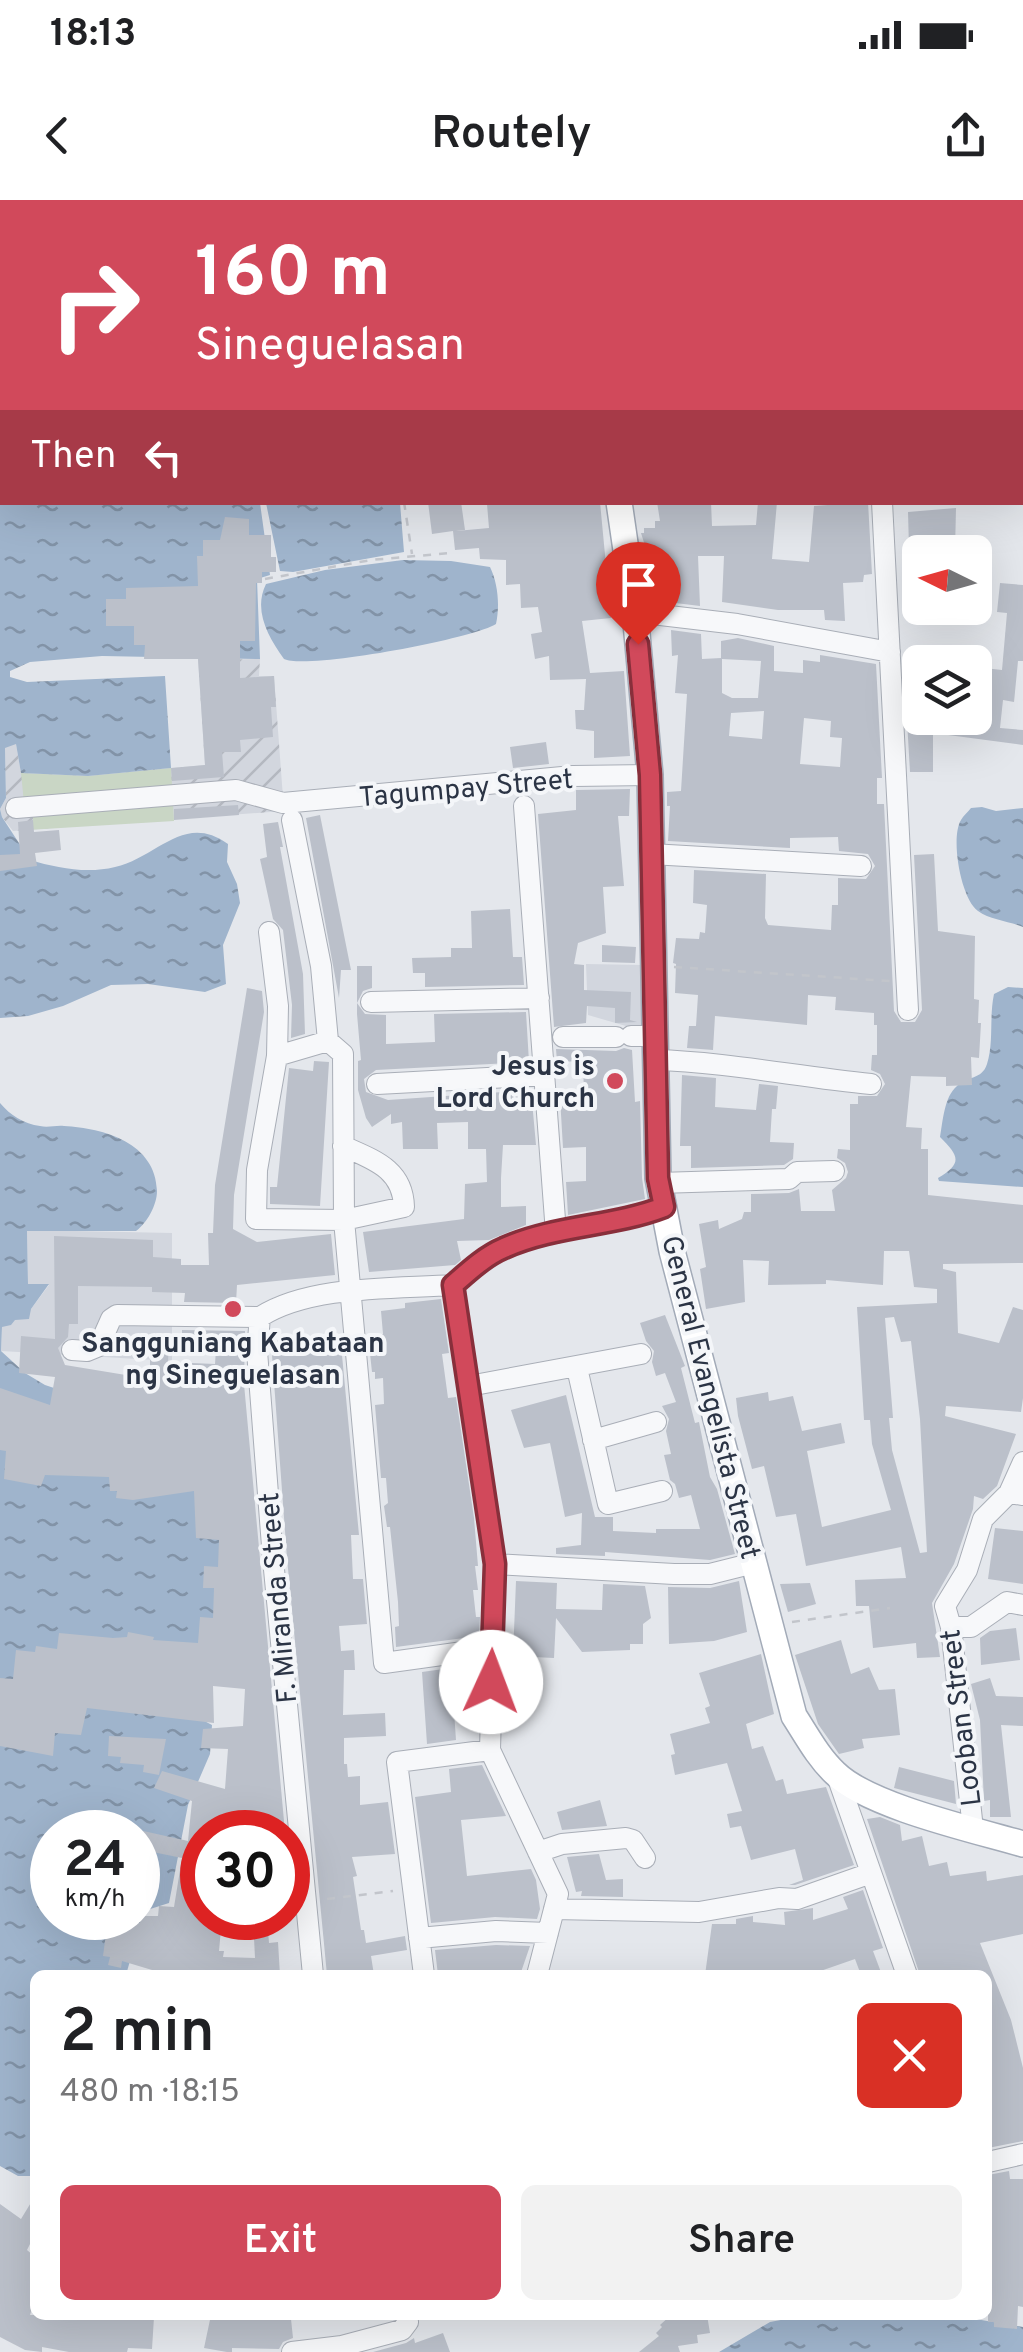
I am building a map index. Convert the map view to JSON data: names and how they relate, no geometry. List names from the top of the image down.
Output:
{
  "streets": {
    "main road": ["General Evangelista Street"],
    "street": ["Tagumpay Street", "F. Miranda Street", "Looban Street"]
  },
  "crossings": [
    ["Tagumpay Street", "General Evangelista Street"],
    ["General Evangelista Street", "Looban Street"]
  ],
  "places": ["Jesus is Lord Church", "Sangguniang Kabataan ng Sineguelasan"],
  "north": "left",
  "page": {
    "status": "18:13",
    "header": "Routely",
    "turn": ["160 m", "Sineguelasan"],
    "then": "Then",
    "speed": "24 km/h",
    "limit": "30",
    "heading": ["2 min", "480 m · 18:15"],
    "buttons": ["Exit", "Share"]
  }
}
